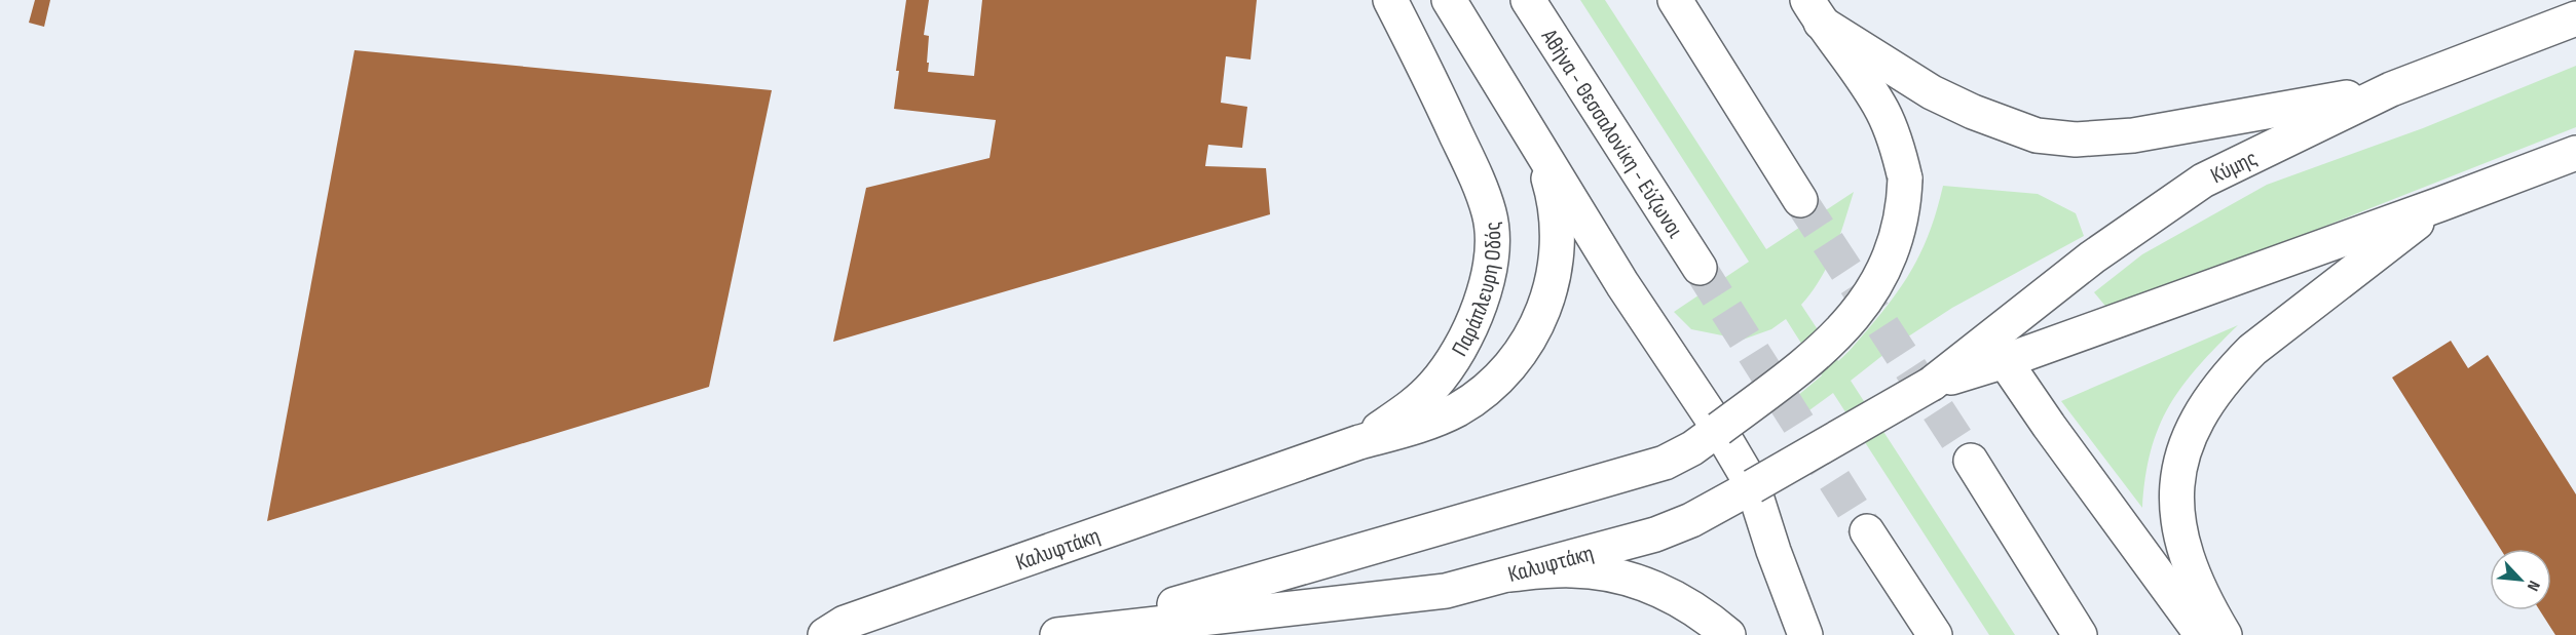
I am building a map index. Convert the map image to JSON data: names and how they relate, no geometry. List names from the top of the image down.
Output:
{
  "streets": {
    "main road": [
      "Αθήνα - Θεσσαλονίκη - Εύζωνοι",
      "Κύμης",
      "Παράπλευρη Οδός",
      "Καλυφτάκη"
    ]
  },
  "crossings": [
    ["Κύμης", "Καλυφτάκη"],
    ["Παράπλευρη Οδός", "Καλυφτάκη"]
  ],
  "north": "bottom right"
}
